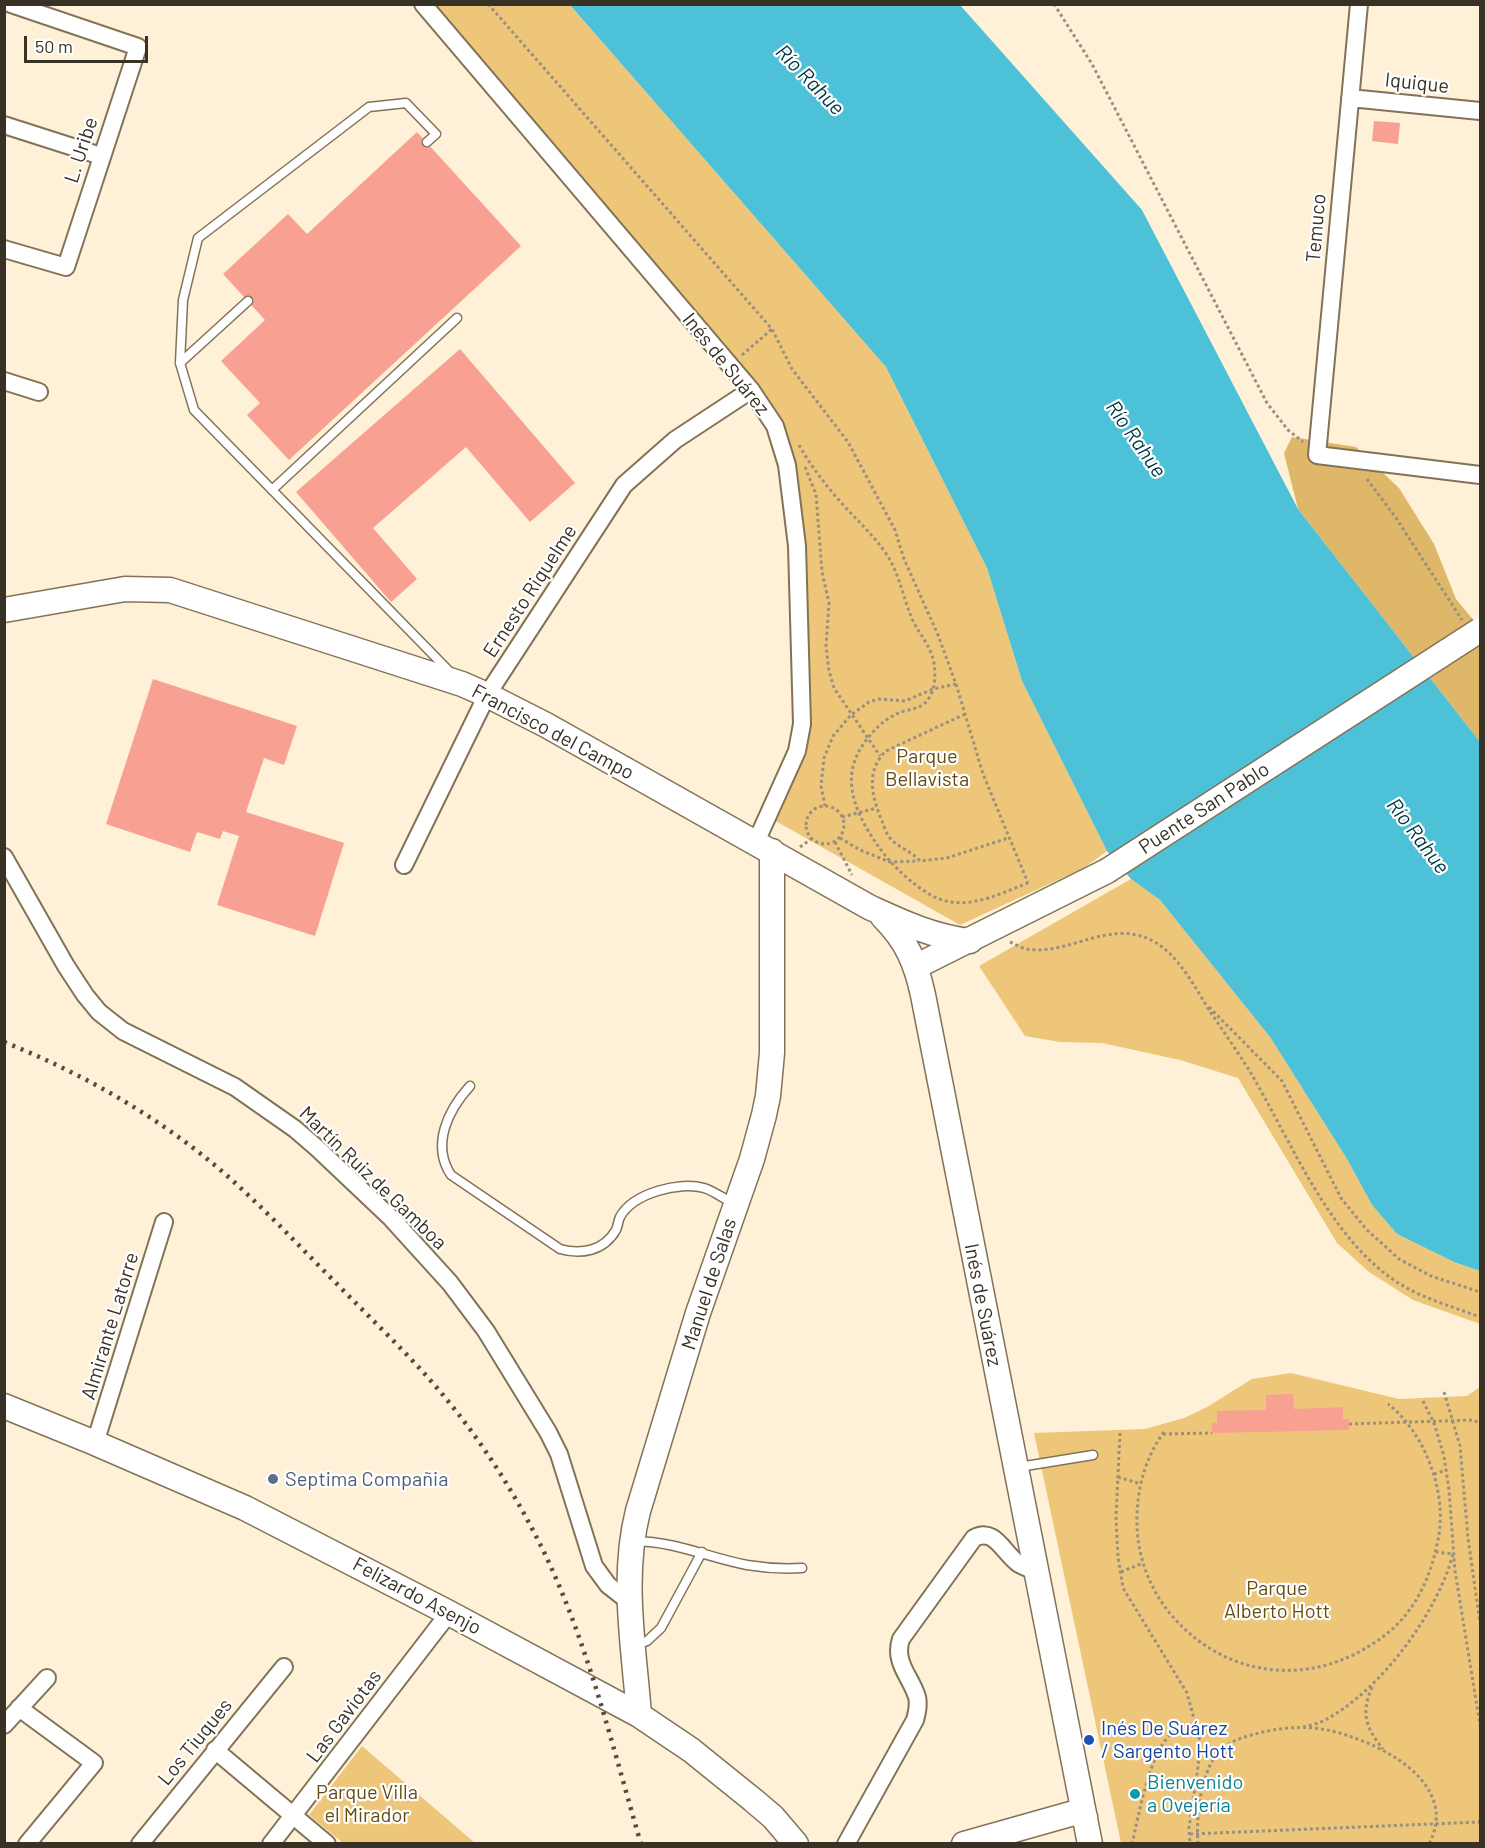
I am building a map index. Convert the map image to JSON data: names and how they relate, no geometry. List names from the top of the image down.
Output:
{
  "streets": {
    "street": [
      "Iquique",
      "L. Uribe",
      "Temuco",
      "Inés de Suárez",
      "Ernesto Riquelme",
      "Francisco del Campo",
      "Puente San Pablo",
      "Martín Ruiz de Gamboa",
      "Manuel de Salas",
      "Almirante Latorre",
      "Felizardo Asenjo",
      "Las Gaviotas",
      "Los Tiuques"
    ]
  },
  "crossings": [
    ["Iquique", "Temuco"],
    ["Inés de Suárez", "Ernesto Riquelme"],
    ["Inés de Suárez", "Francisco del Campo"],
    ["Inés de Suárez", "Puente San Pablo"],
    ["Inés de Suárez", "Manuel de Salas"],
    ["Ernesto Riquelme", "Francisco del Campo"],
    ["Francisco del Campo", "Puente San Pablo"],
    ["Francisco del Campo", "Manuel de Salas"],
    ["Martín Ruiz de Gamboa", "Manuel de Salas"],
    ["Manuel de Salas", "Felizardo Asenjo"],
    ["Almirante Latorre", "Felizardo Asenjo"],
    ["Felizardo Asenjo", "Las Gaviotas"]
  ],
  "water": ["Río Rahue"],
  "parks": ["Parque Bellavista", "Parque Alberto Hott", "Parque Villa el Mirador"],
  "places": ["Septima Compañia", "Inés De Suárez / Sargento Hott", "Bienvenido a Ovejería"],
  "scale_bar": "50 m"
}
